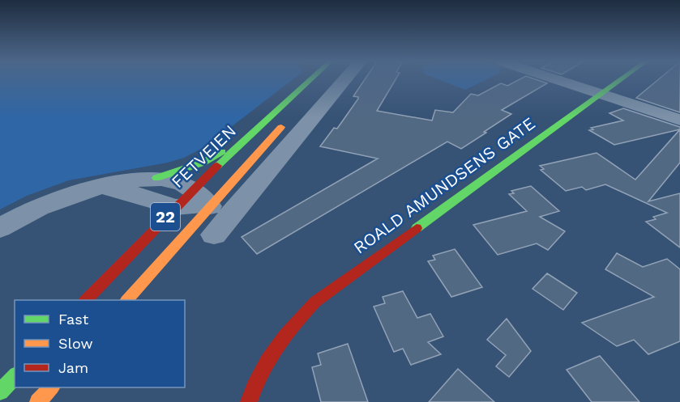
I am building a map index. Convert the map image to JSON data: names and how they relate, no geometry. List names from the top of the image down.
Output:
{
  "streets": {
    "main road": ["FETVEIEN", "ROALD AMUNDSENS GATE", "22"]
  },
  "legend": ["Fast", "Slow", "Jam"]
}
